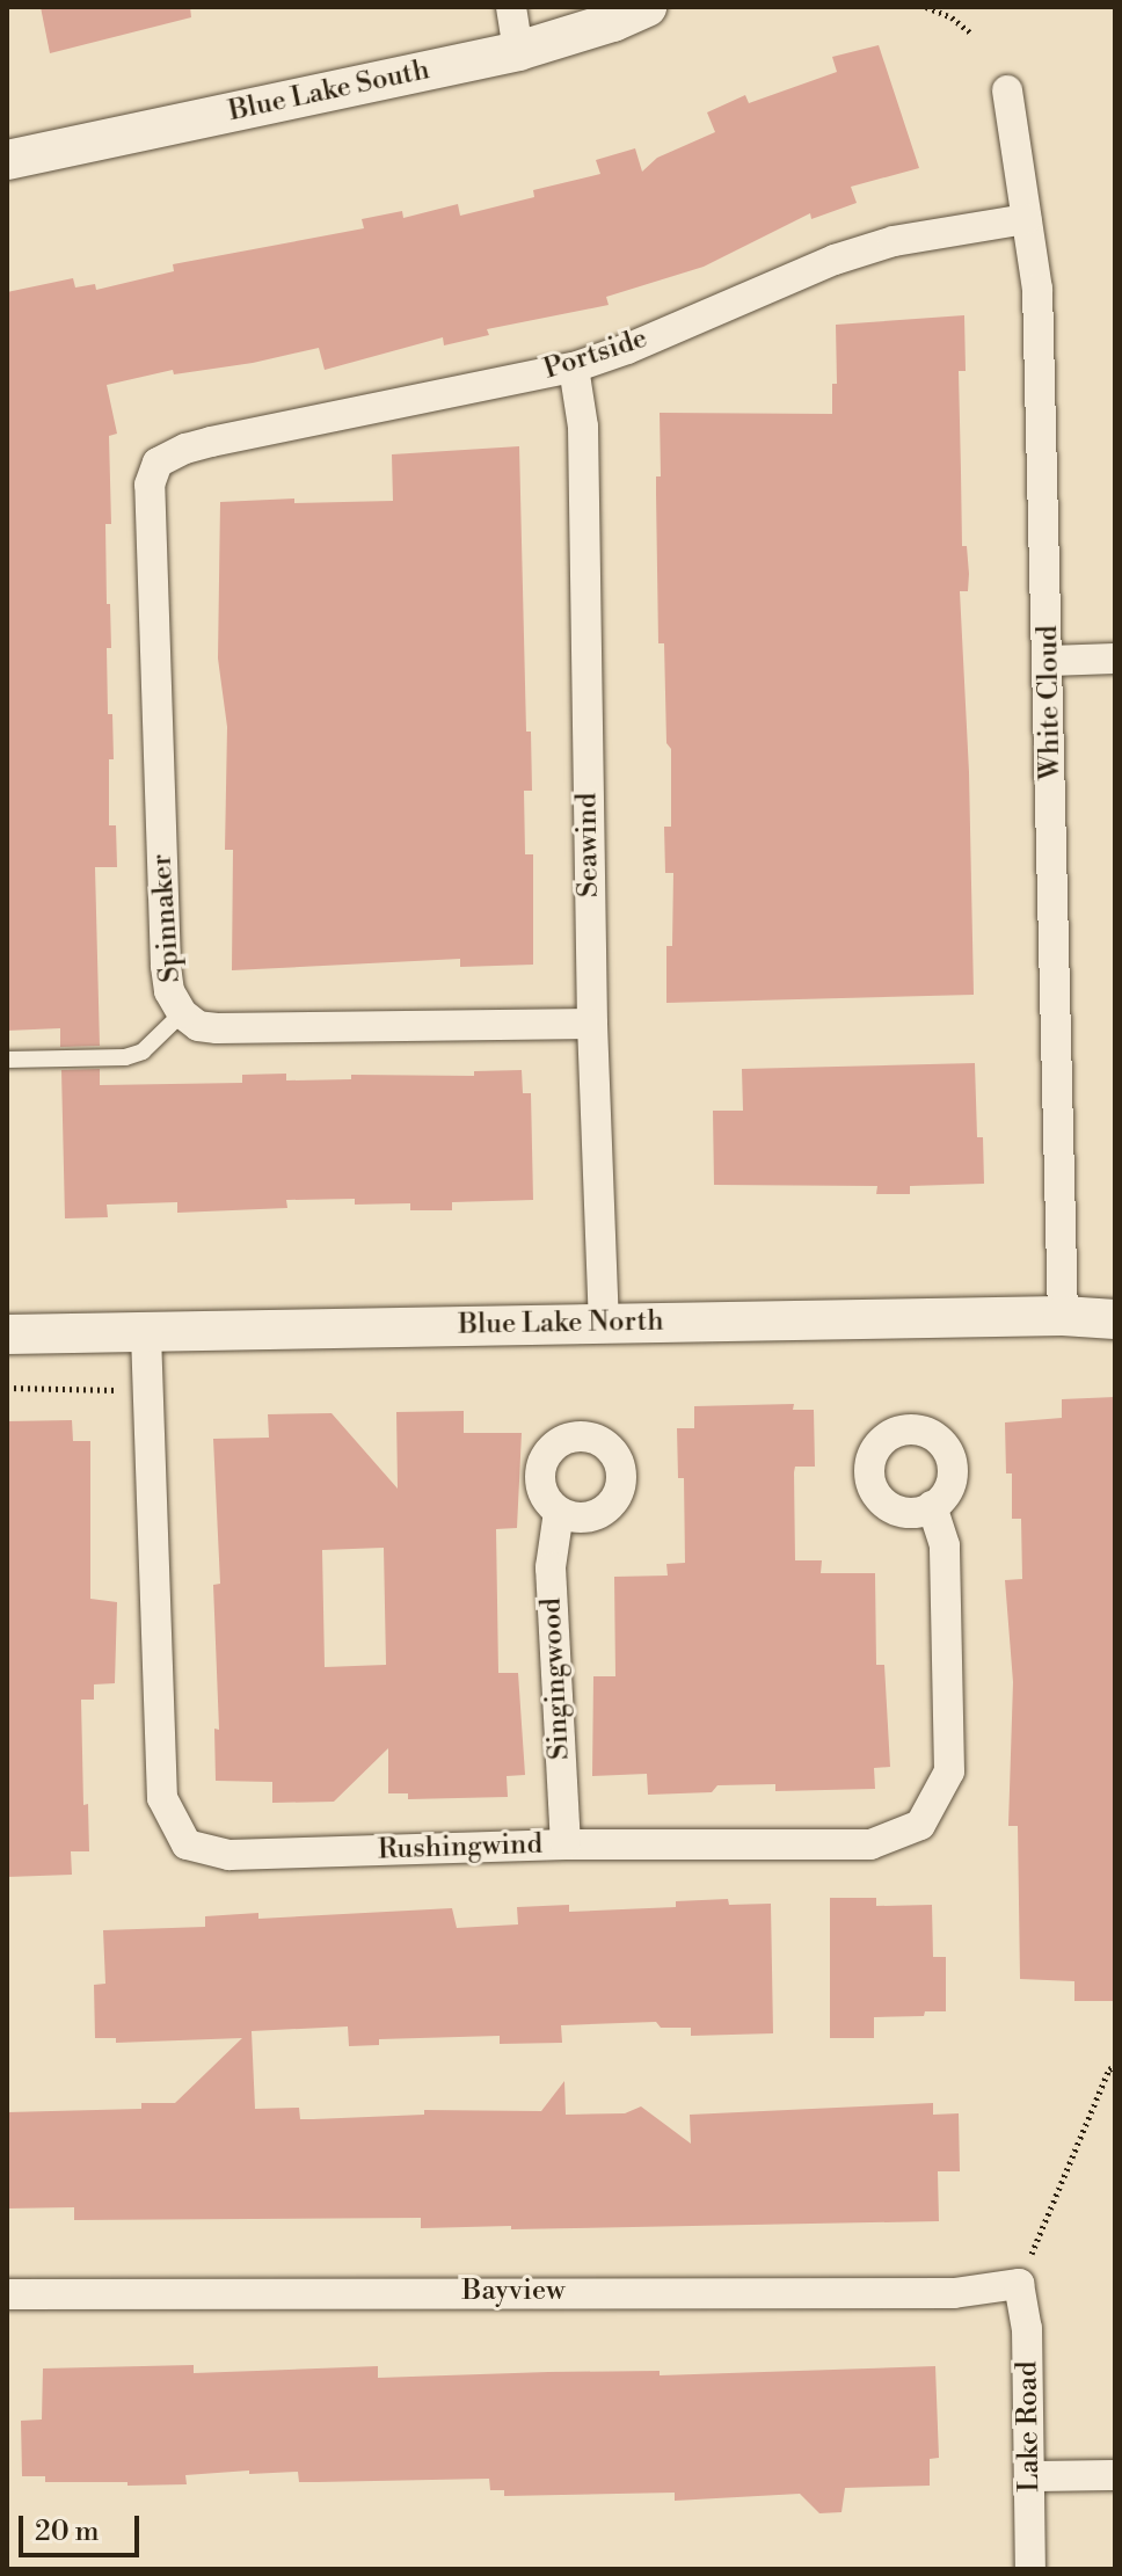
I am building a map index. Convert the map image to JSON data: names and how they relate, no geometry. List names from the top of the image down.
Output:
{
  "streets": {
    "street": [
      "Blue Lake South",
      "Portside",
      "White Cloud",
      "Seawind",
      "Spinnaker",
      "Blue Lake North",
      "Singingwood",
      "Rushingwind",
      "Bayview",
      "Lake Road"
    ]
  },
  "crossings": [
    ["Portside", "White Cloud"],
    ["Portside", "Seawind"],
    ["Portside", "Spinnaker"],
    ["White Cloud", "Blue Lake North"],
    ["Seawind", "Spinnaker"],
    ["Seawind", "Blue Lake North"],
    ["Blue Lake North", "Rushingwind"],
    ["Singingwood", "Rushingwind"],
    ["Bayview", "Lake Road"]
  ],
  "scale_bar": "20 m"
}
